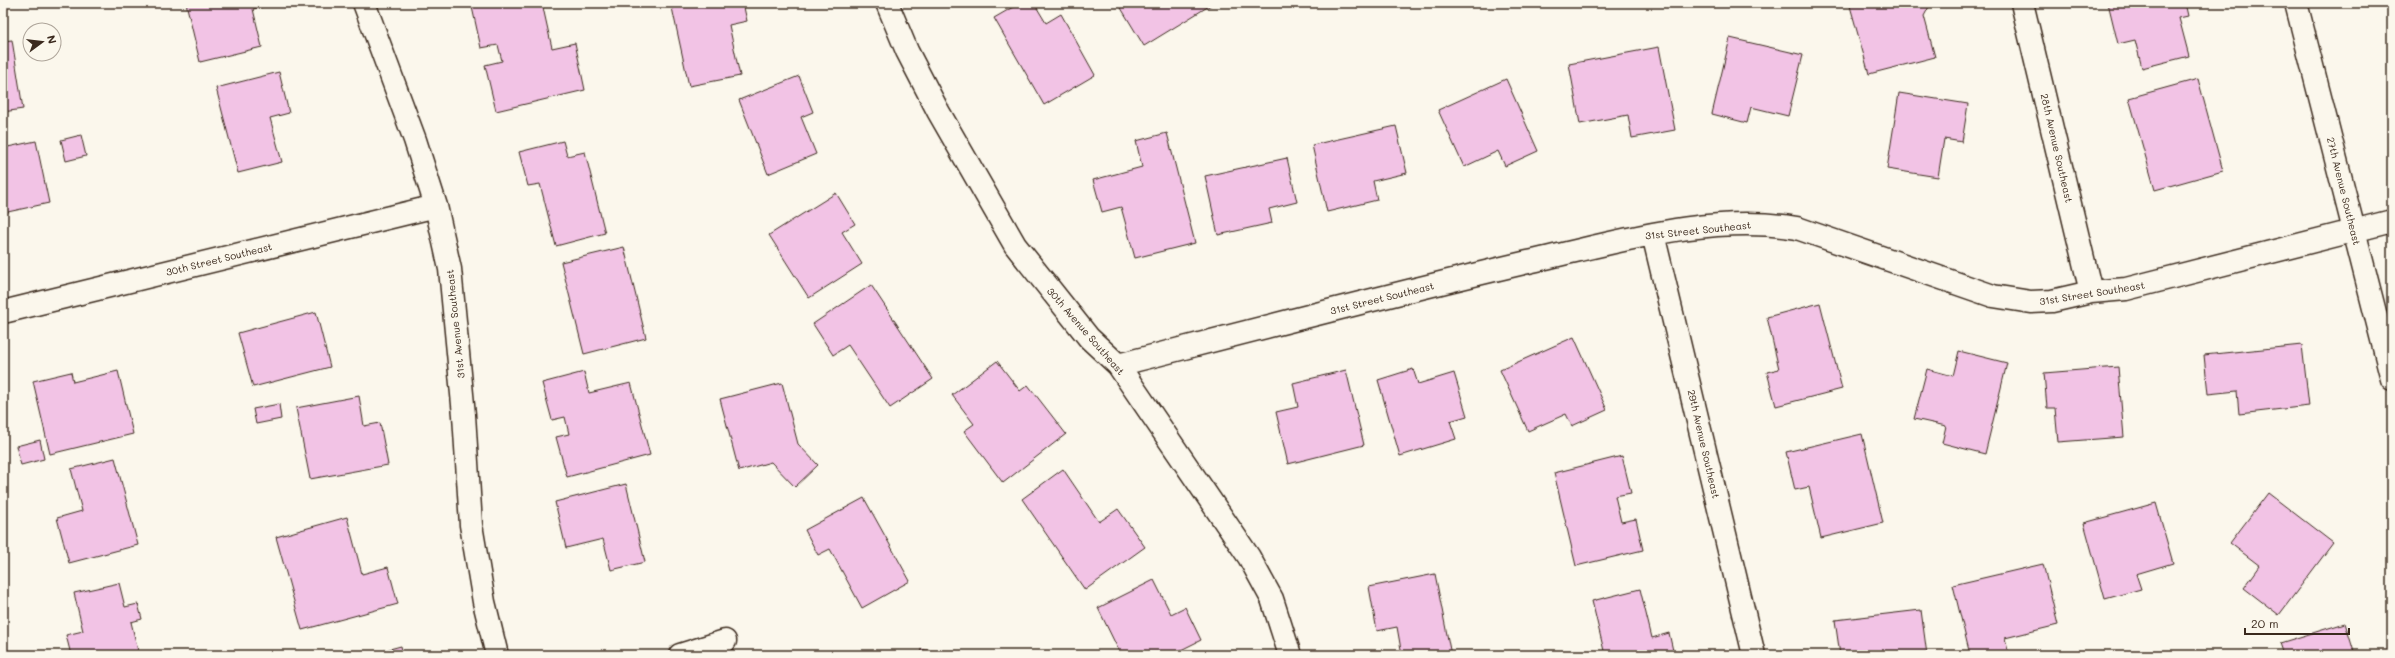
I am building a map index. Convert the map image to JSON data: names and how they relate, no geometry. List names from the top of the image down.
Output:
{
  "streets": {
    "street": [
      "28th Avenue Southeast",
      "27th Avenue Southeast",
      "31st Street Southeast",
      "30th Street Southeast",
      "31st Avenue Southeast",
      "30th Avenue Southeast",
      "29th Avenue Southeast"
    ]
  },
  "crossings": [
    ["28th Avenue Southeast", "31st Street Southeast"],
    ["27th Avenue Southeast", "31st Street Southeast"],
    ["31st Street Southeast", "30th Avenue Southeast"],
    ["31st Street Southeast", "29th Avenue Southeast"],
    ["30th Street Southeast", "31st Avenue Southeast"]
  ],
  "scale_bar": "20 m",
  "north": "right"
}
